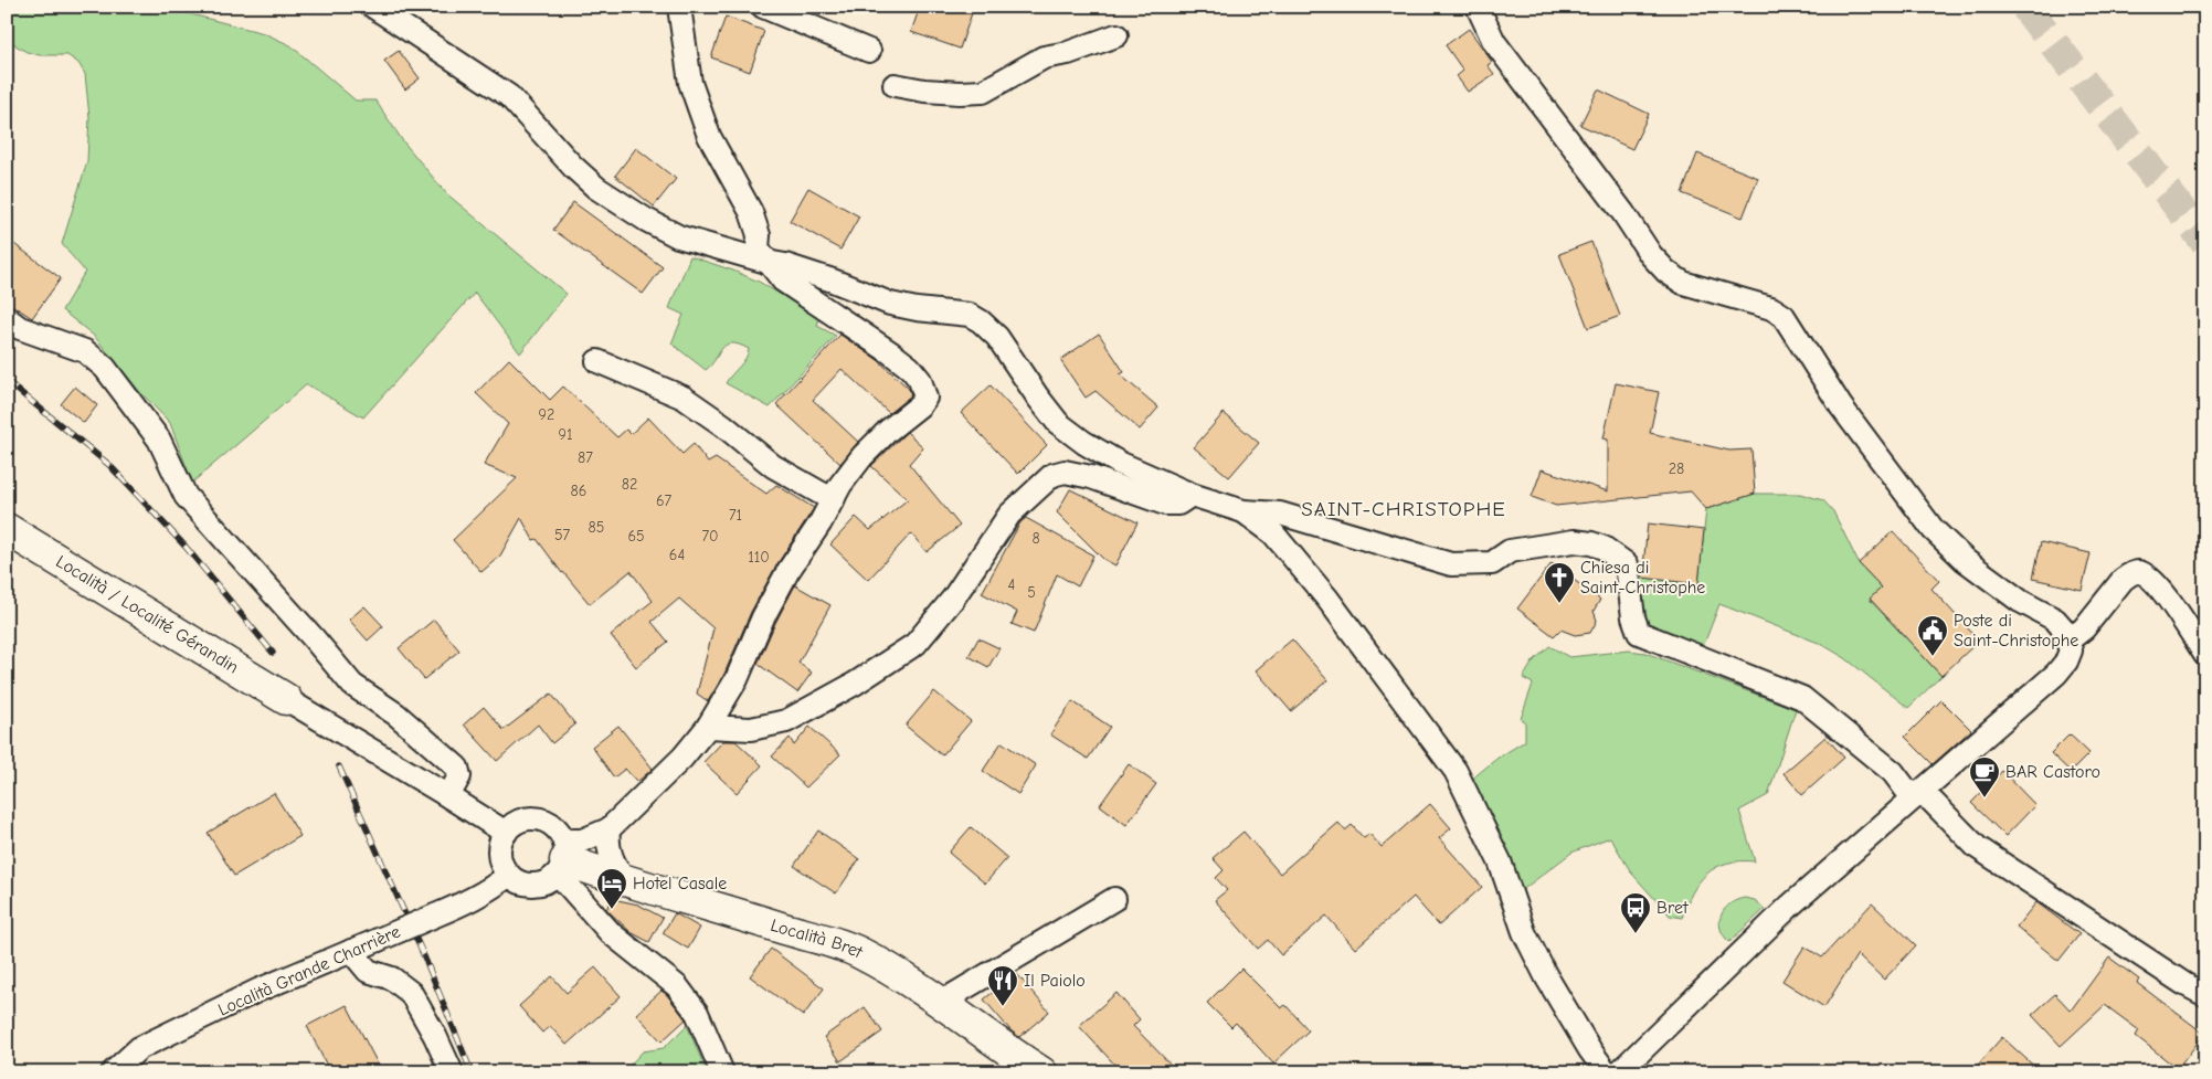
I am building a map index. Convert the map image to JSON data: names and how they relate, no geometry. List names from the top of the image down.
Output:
{
  "streets": {
    "street": ["Località / Localité Gérandin", "Località Bret", "Località Grande Charrière"]
  },
  "crossings": [
    ["Località Bret", "Località Grande Charrière"]
  ],
  "districts": ["SAINT-CHRISTOPHE"],
  "places": {
    "church": ["Chiesa di Saint-Christophe"],
    "public building": ["Poste di Saint-Christophe"],
    "cafe": ["BAR Castoro"],
    "hotel": ["Hotel Casale"],
    "bus stop": ["Bret"],
    "restaurant": ["Il Paiolo"]
  },
  "house_numbers": [
    "92",
    "91",
    "87",
    "28",
    "82",
    "86",
    "67",
    "71",
    "85",
    "57",
    "65",
    "70",
    "8",
    "64",
    "110",
    "4",
    "5"
  ]
}
